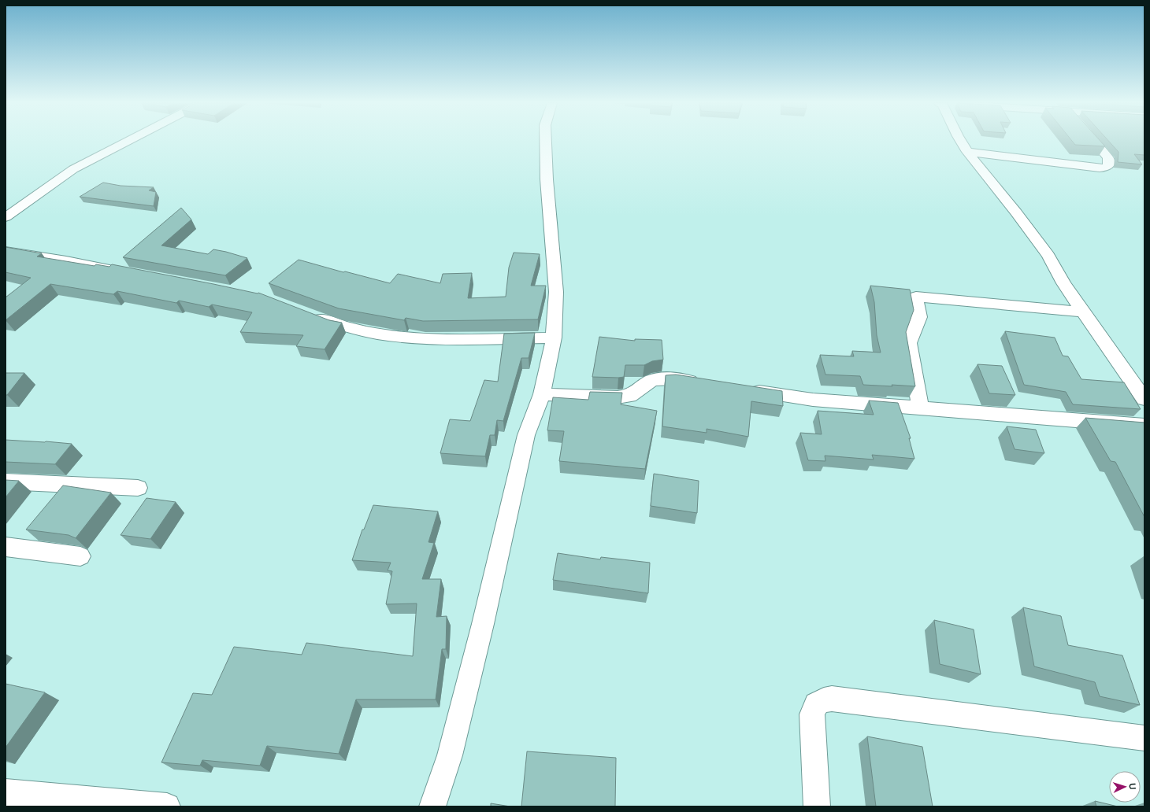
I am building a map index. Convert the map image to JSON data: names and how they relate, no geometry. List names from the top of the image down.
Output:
{
  "north": "right"
}
